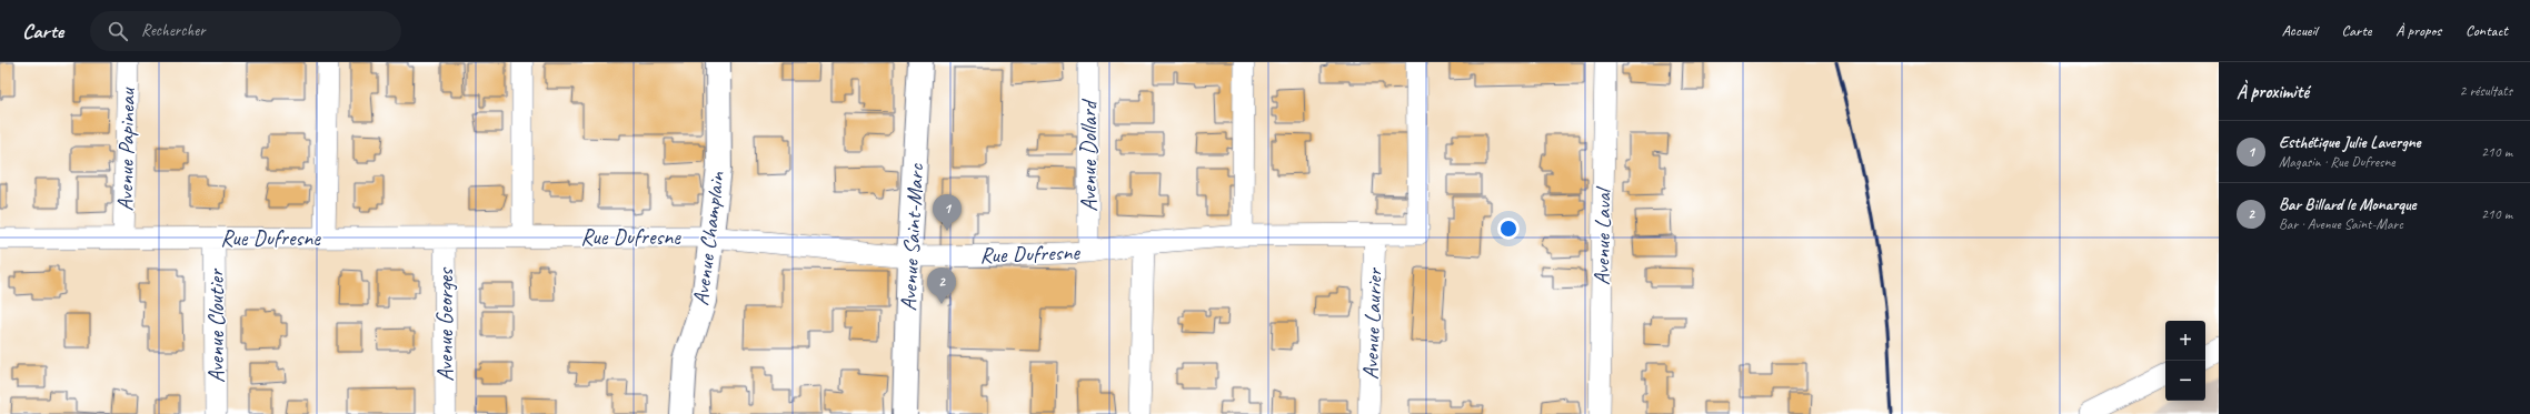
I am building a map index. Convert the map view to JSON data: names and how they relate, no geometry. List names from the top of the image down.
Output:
{
  "streets": {
    "main road": ["Avenue Saint-Marc", "Avenue Champlain"],
    "street": [
      "Avenue Papineau",
      "Avenue Dollard",
      "Rue Dufresne",
      "Avenue Laval",
      "Avenue Laurier",
      "Avenue Georges",
      "Avenue Cloutier"
    ]
  },
  "crossings": [
    ["Avenue Papineau", "Rue Dufresne"],
    ["Avenue Dollard", "Rue Dufresne"],
    ["Rue Dufresne", "Avenue Saint-Marc"],
    ["Rue Dufresne", "Avenue Champlain"],
    ["Rue Dufresne", "Avenue Laurier"],
    ["Rue Dufresne", "Avenue Georges"],
    ["Rue Dufresne", "Avenue Cloutier"]
  ],
  "page": {
    "header": "Carte",
    "search": "Rechercher",
    "nav": [
      "Accueil",
      "Carte",
      "À propos",
      "Contact"
    ],
    "heading": ["À proximité", "2 résultats"],
    "list": [
      {
        "mark": "1",
        "name": "Esthétique Julie Lavergne",
        "note": "Magasin · Rue Dufresne",
        "value": "210 m"
      },
      {
        "mark": "2",
        "name": "Bar Billard le Monarque",
        "note": "Bar · Avenue Saint-Marc",
        "value": "210 m"
      }
    ],
    "pins": ["1", "2"],
    "map_buttons": ["+", "−"]
  }
}
